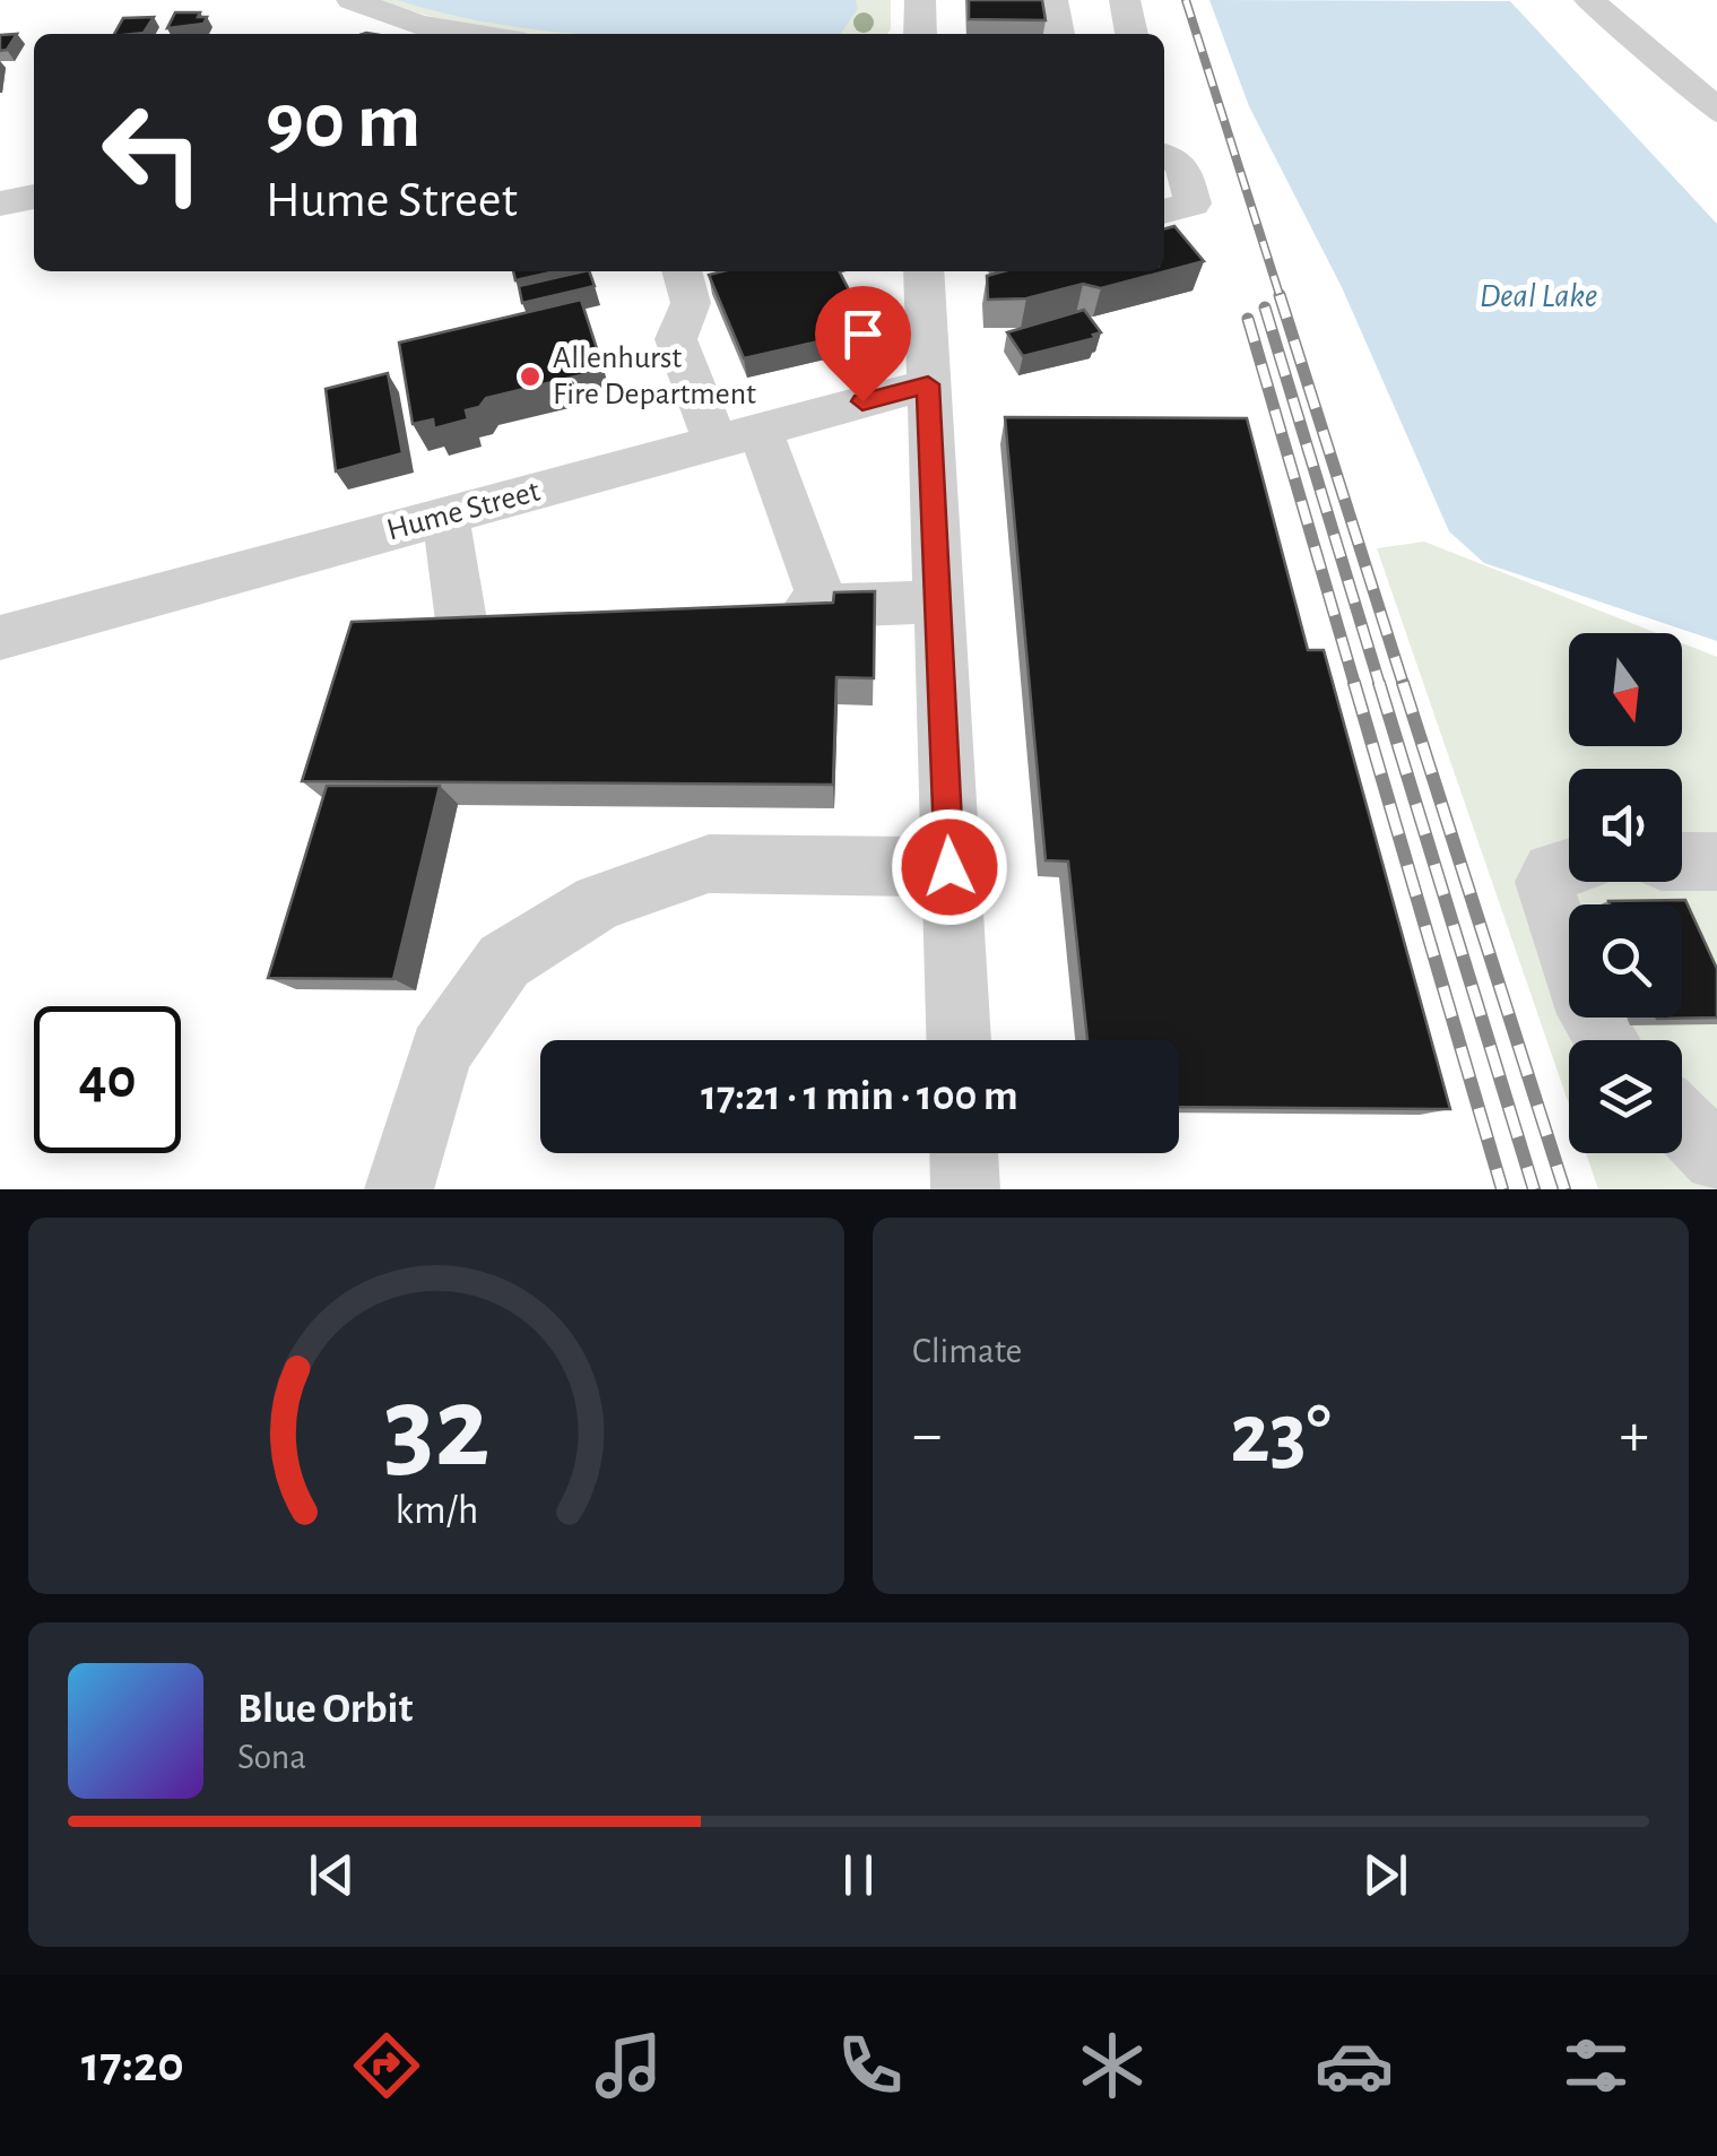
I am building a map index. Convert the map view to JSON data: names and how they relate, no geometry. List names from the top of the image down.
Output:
{
  "streets": {
    "street": ["Hume Street"]
  },
  "water": ["Deal Lake"],
  "places": ["Allenhurst Fire Department"],
  "north": "bottom",
  "page": {
    "turn": ["90 m", "Hume Street"],
    "limit": "40",
    "trip": "17:21 · 1 min · 100 m",
    "tile": "Climate",
    "heat": ["−", "23°", "+"],
    "song": ["Blue Orbit", "Sona"],
    "tabs": "17:20",
    "gauge": ["32", "km/h"]
  }
}
